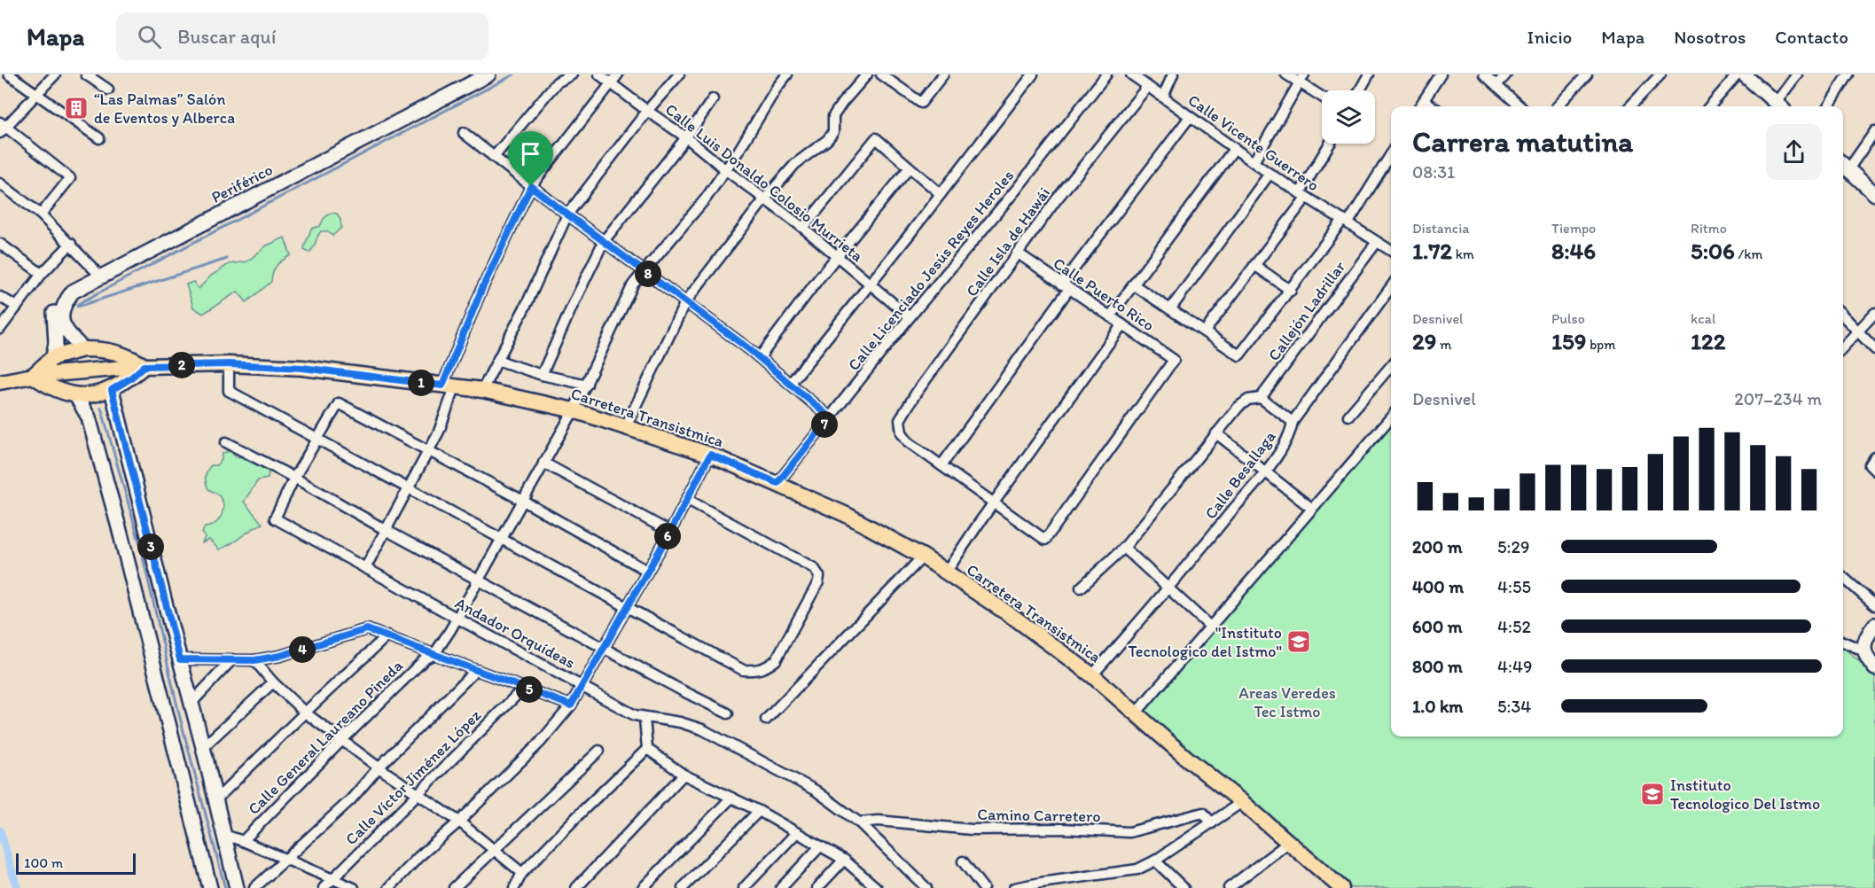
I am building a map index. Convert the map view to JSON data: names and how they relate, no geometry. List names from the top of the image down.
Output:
{
  "streets": {
    "main road": ["Carretera Transistmica"],
    "street": [
      "Calle Vicente Guerrero",
      "Calle Luis Donaldo Colosio Murrieta",
      "Periférico",
      "Calle Isla de Hawái",
      "Calle Licenciado Jesús Reyes Heroles",
      "Calle Puerto Rico",
      "Callejón Ladrillar",
      "Calle Besallaga",
      "Andador Orquídeas",
      "Calle General Laureano Pineda",
      "Calle Víctor Jiménez López",
      "Camino Carretero"
    ]
  },
  "crossings": [
    ["Calle Vicente Guerrero", "Calle Isla de Hawái"],
    ["Calle Vicente Guerrero", "Callejón Ladrillar"],
    ["Calle Luis Donaldo Colosio Murrieta", "Calle Licenciado Jesús Reyes Heroles"],
    ["Calle Luis Donaldo Colosio Murrieta", "Calle General Laureano Pineda"],
    ["Calle Isla de Hawái", "Calle Puerto Rico"],
    ["Calle Licenciado Jesús Reyes Heroles", "Carretera Transistmica"],
    ["Carretera Transistmica", "Calle Besallaga"],
    ["Carretera Transistmica", "Calle General Laureano Pineda"],
    ["Andador Orquídeas", "Calle General Laureano Pineda"],
    ["Andador Orquídeas", "Camino Carretero"]
  ],
  "parks": ["Areas Veredes Tec Istmo"],
  "places": {
    "building": ["“Las Palmas” Salón de Eventos y Alberca"],
    "school or university": ["\"Instituto Tecnologico del Istmo\"", "Instituto Tecnologico Del Istmo"]
  },
  "scale_bar": "100 m",
  "page": {
    "header": "Mapa",
    "search": "Buscar aquí",
    "nav": [
      "Inicio",
      "Mapa",
      "Nosotros",
      "Contacto"
    ],
    "heading": ["Carrera matutina", "08:31"],
    "stats": [
      ["Distancia", "1.72 km"],
      ["Tiempo", "8:46"],
      ["Ritmo", "5:06 /km"],
      ["Desnivel", "29 m"],
      ["Pulso", "159 bpm"],
      ["kcal", "122"]
    ],
    "pins": [
      "8",
      "2",
      "1",
      "7",
      "6",
      "3",
      "4",
      "5"
    ],
    "chart": ["Desnivel", "207–234 m"],
    "list": [
      {
        "name": "200 m",
        "note": "5:29"
      },
      {
        "name": "400 m",
        "note": "4:55"
      },
      {
        "name": "600 m",
        "note": "4:52"
      },
      {
        "name": "800 m",
        "note": "4:49"
      },
      {
        "name": "1.0 km",
        "note": "5:34"
      }
    ],
    "scale": "100 m"
  }
}
